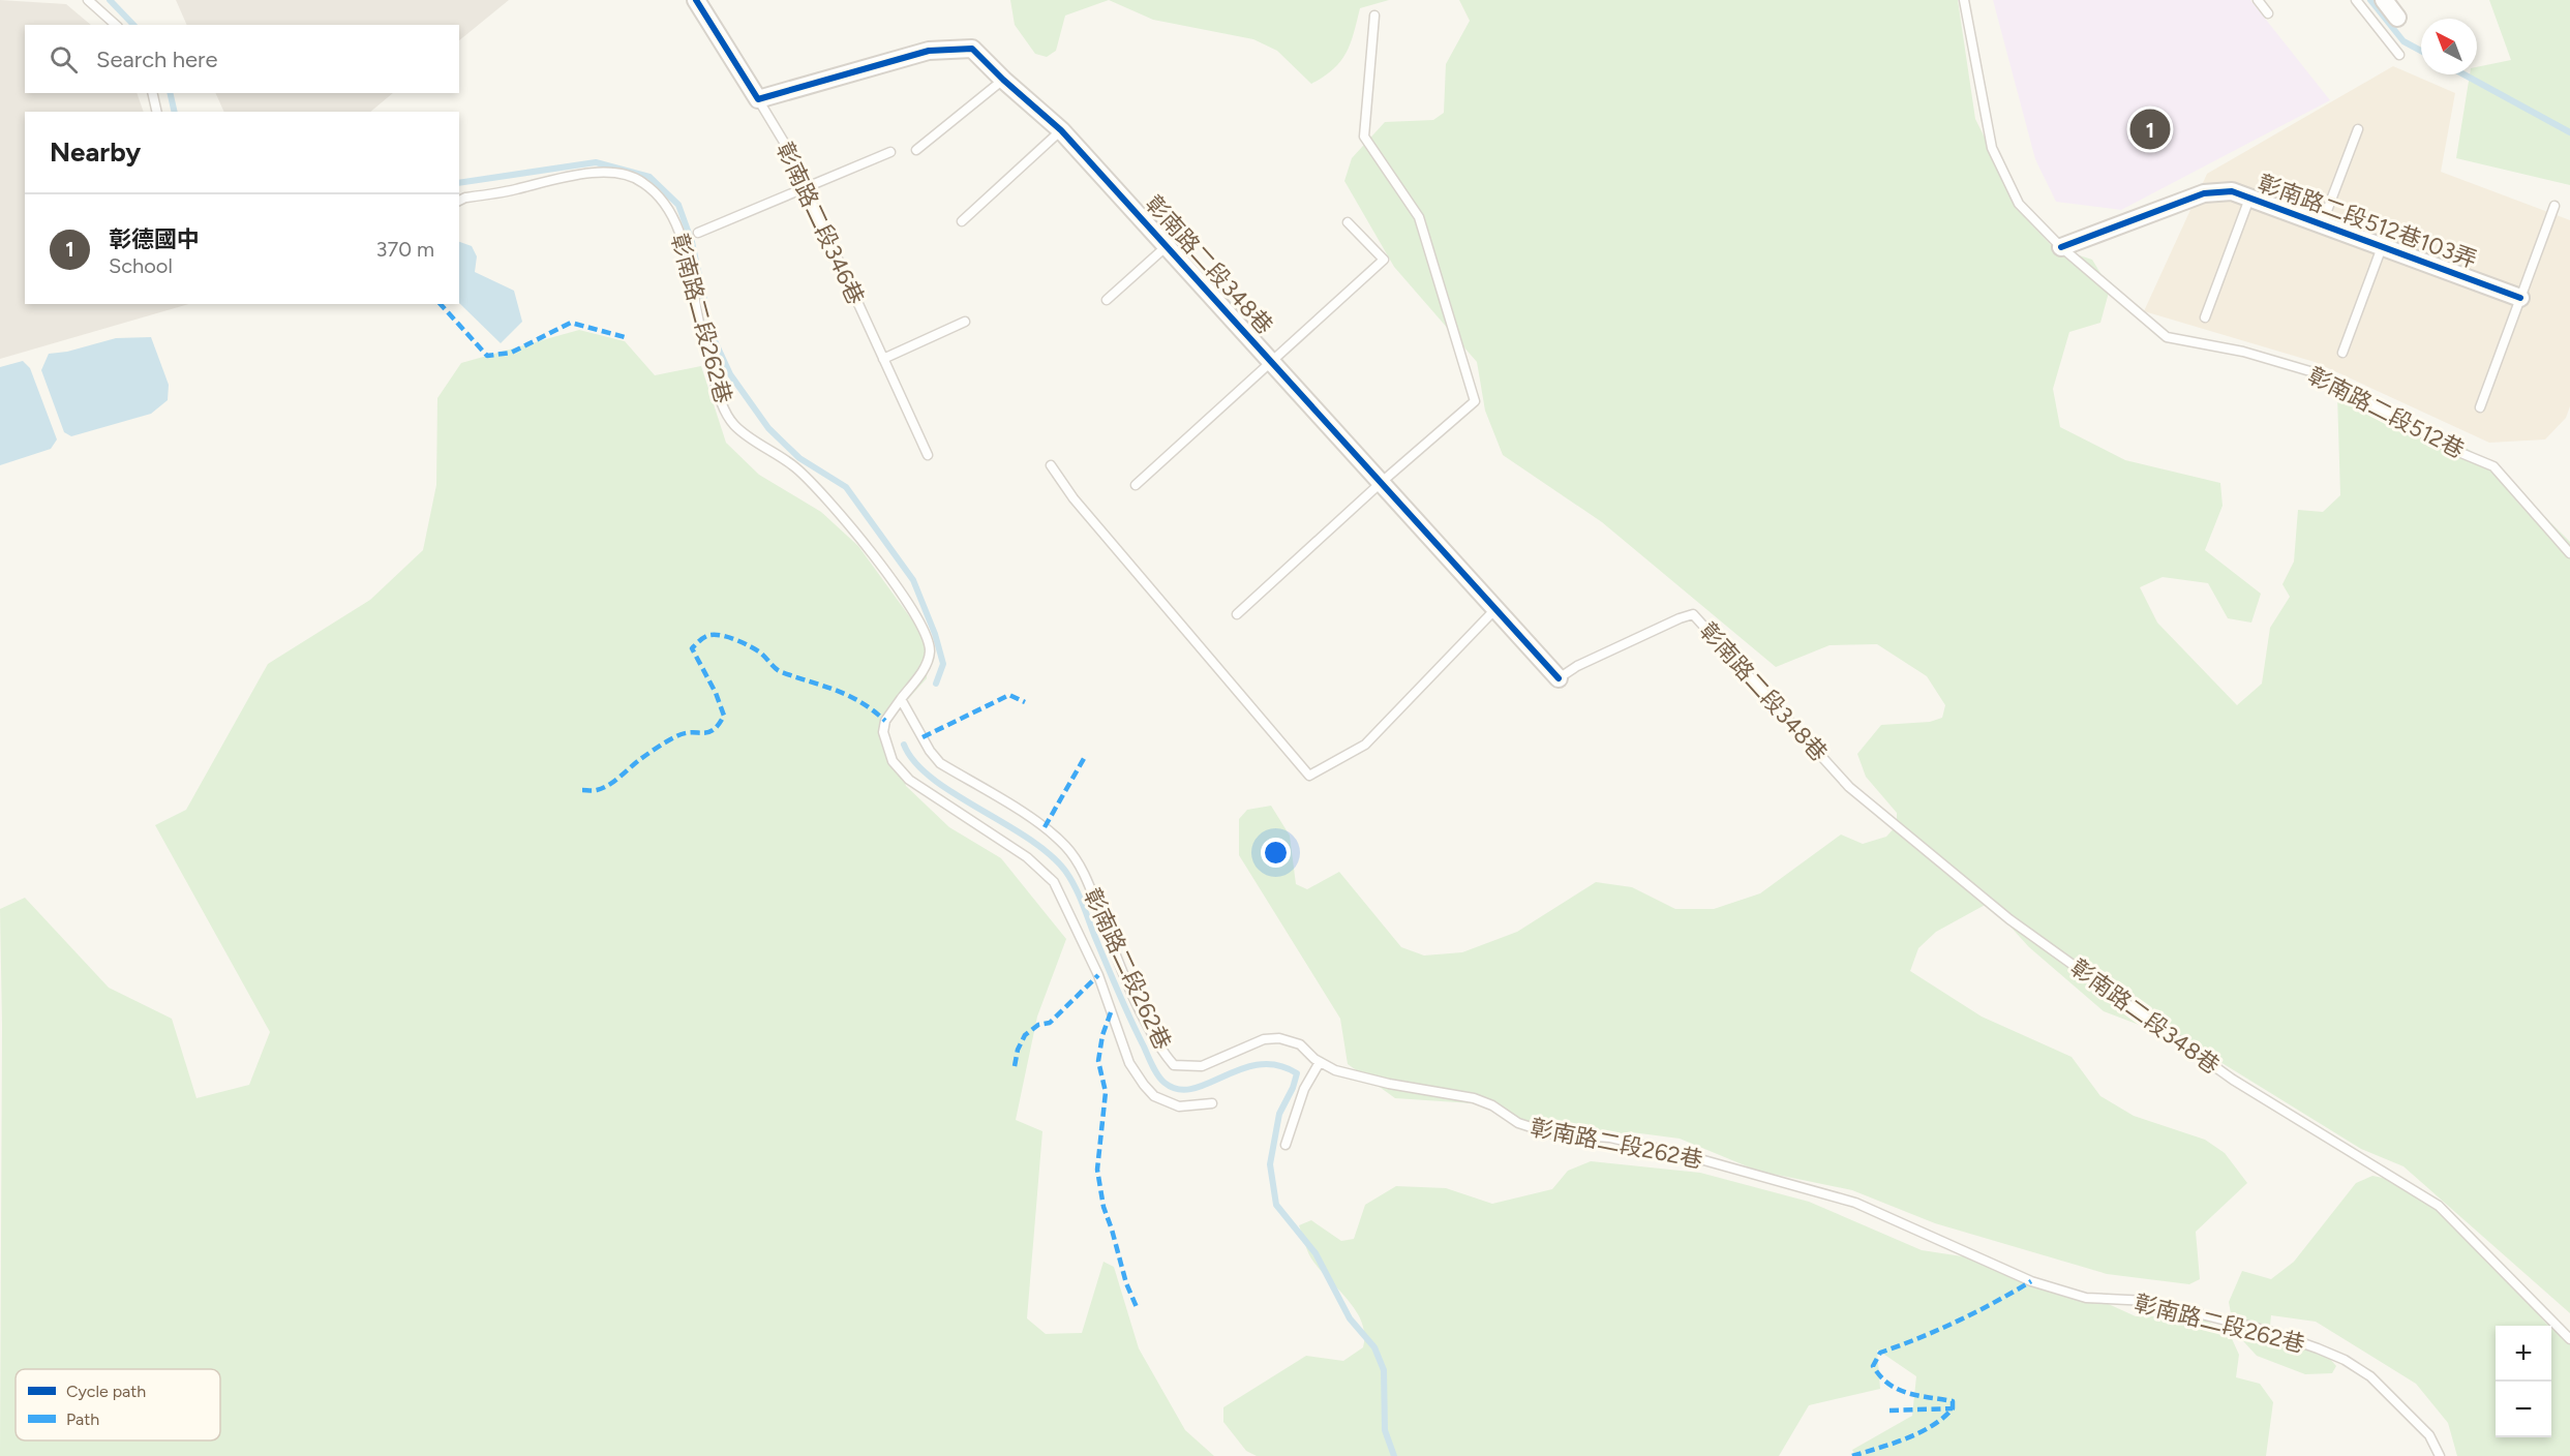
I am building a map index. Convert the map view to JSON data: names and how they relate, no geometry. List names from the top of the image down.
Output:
{
  "streets": {
    "street": ["彰南路二段512巷103弄", "彰南路二段346巷", "彰南路二段348巷"],
    "lane": ["彰南路二段262巷", "彰南路二段512巷"]
  },
  "crossings": [
    ["彰南路二段512巷103弄", "彰南路二段512巷"],
    ["彰南路二段346巷", "彰南路二段348巷"]
  ],
  "legend": ["Cycle path", "Path"],
  "north": "top left",
  "page": {
    "search": "Search here",
    "pins": "1",
    "heading": "Nearby",
    "list": [
      {
        "mark": "1",
        "name": "彰德國中",
        "note": "School",
        "value": "370 m"
      }
    ],
    "map_buttons": ["+", "−"]
  }
}
